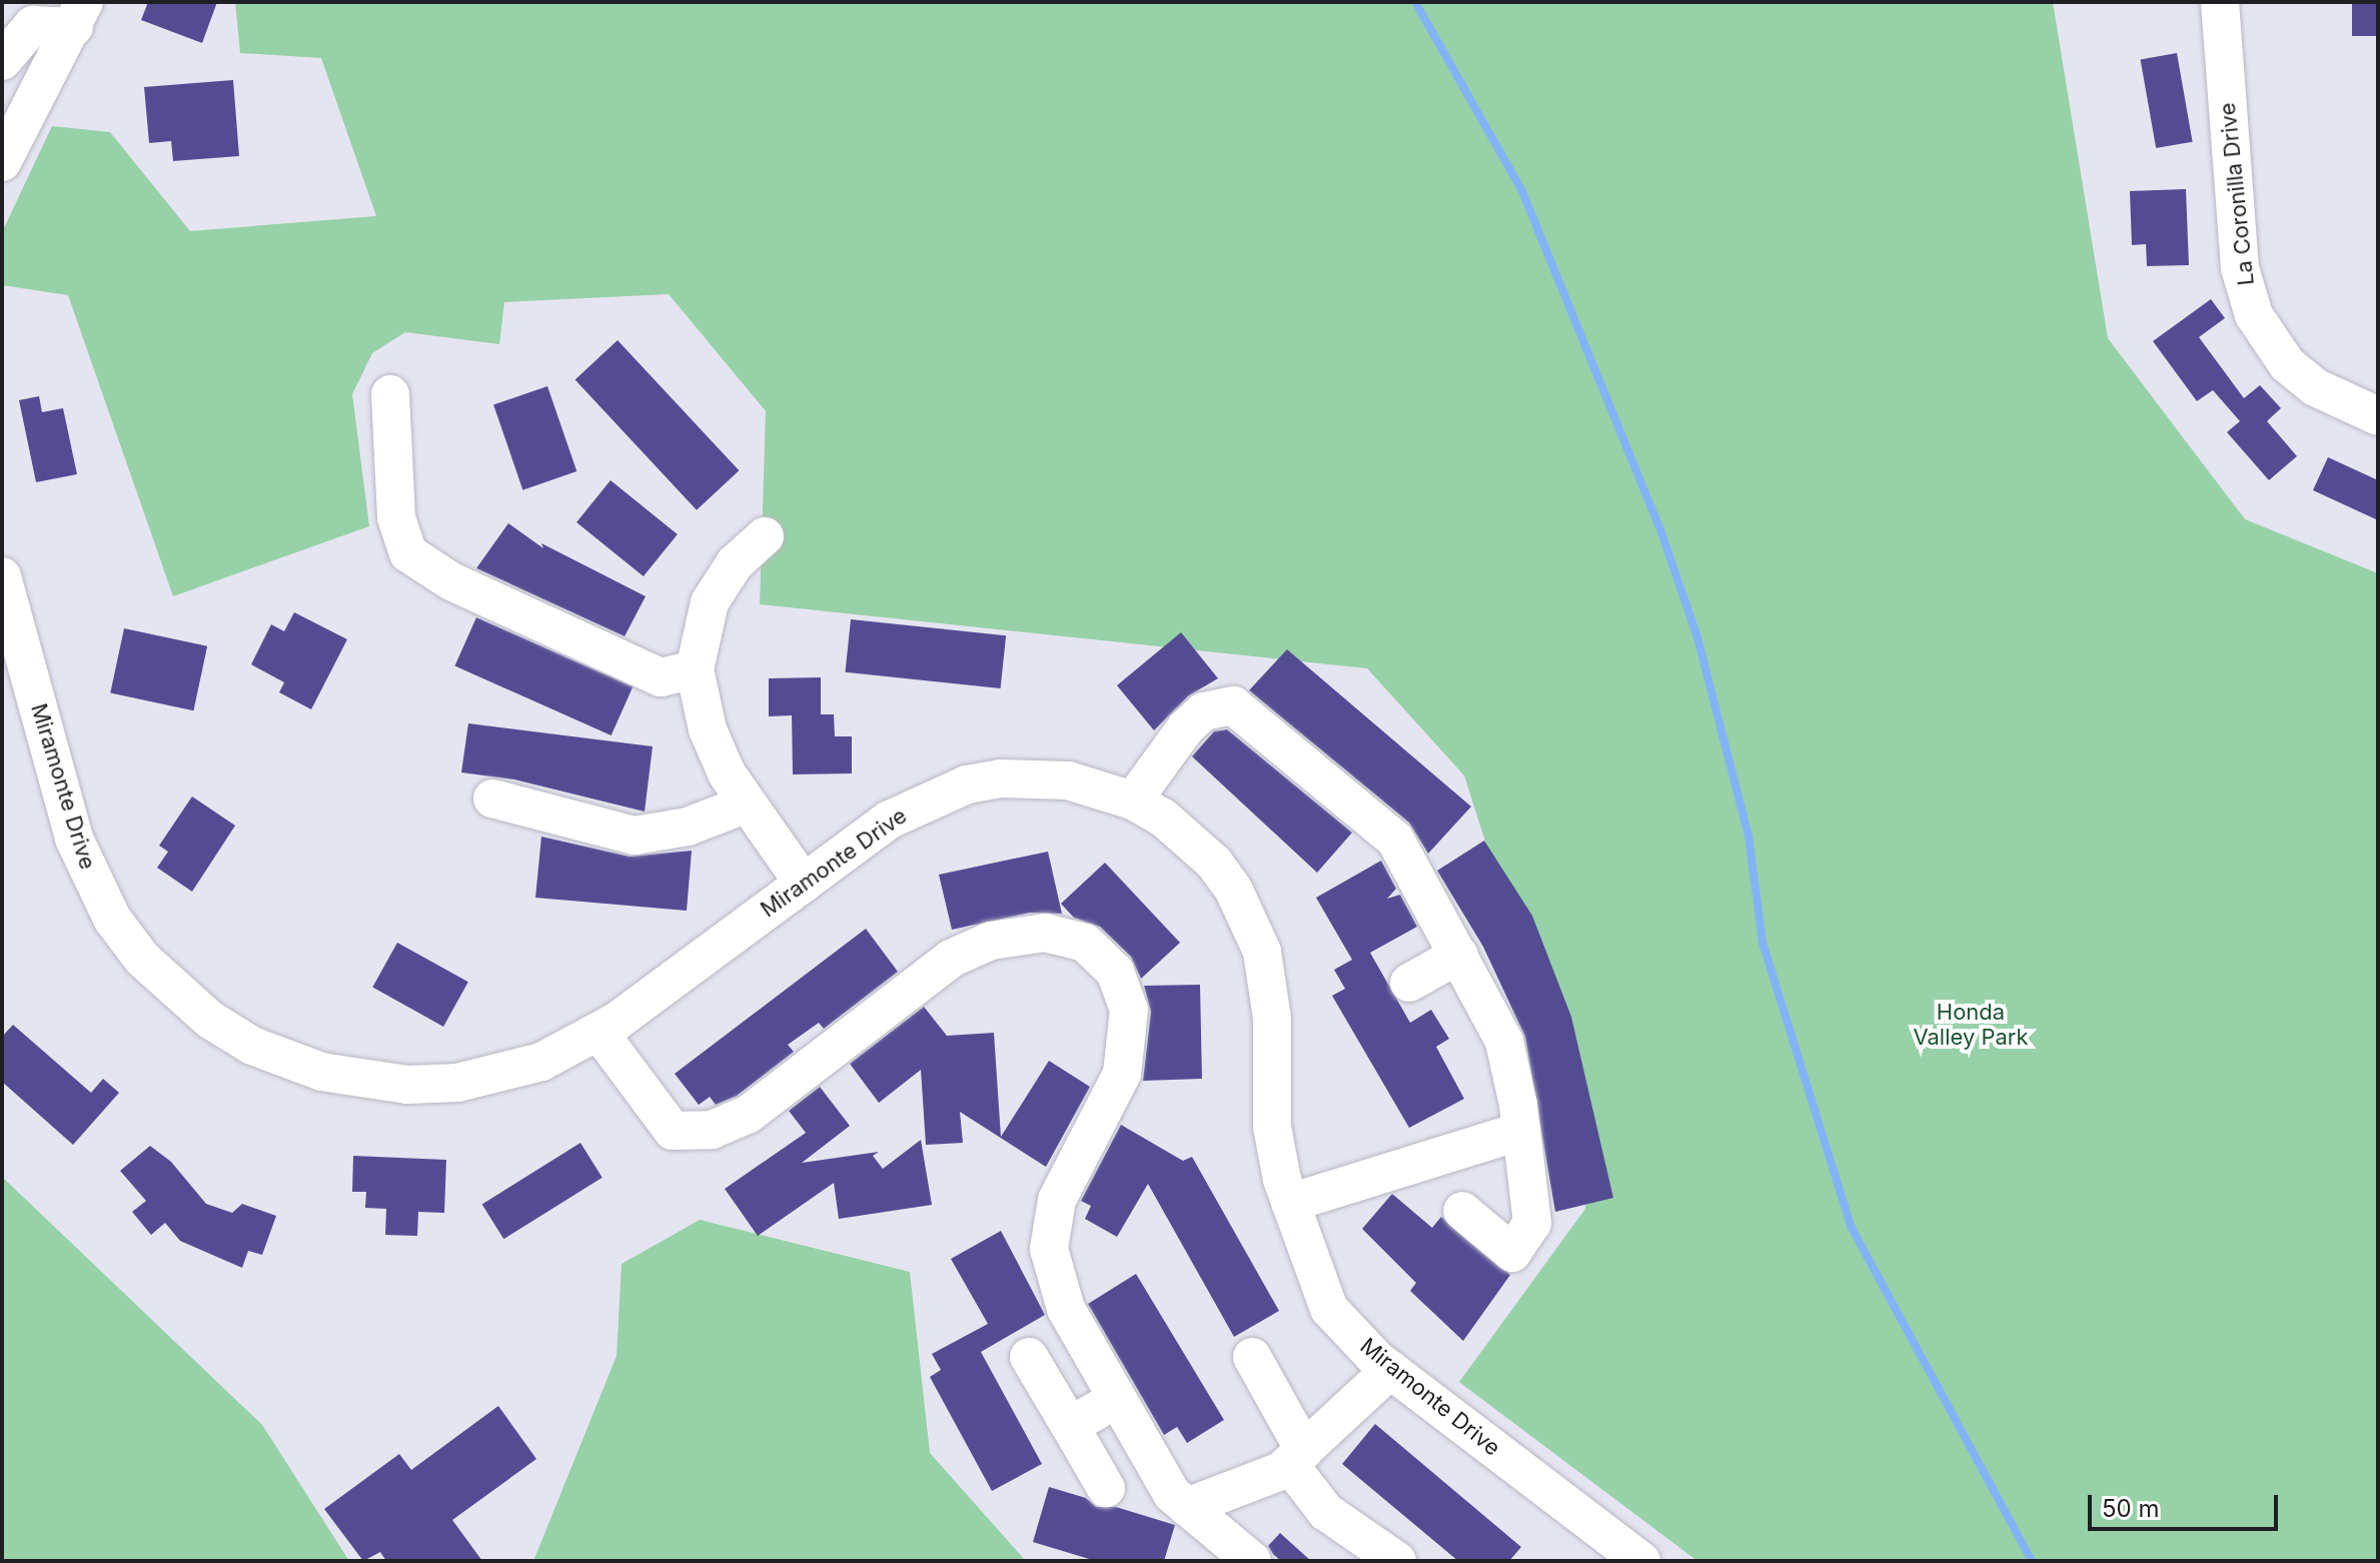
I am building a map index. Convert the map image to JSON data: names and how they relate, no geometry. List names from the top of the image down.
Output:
{
  "streets": {
    "street": ["La Coronilla Drive", "Miramonte Drive"]
  },
  "parks": ["Honda Valley Park"],
  "scale_bar": "50 m"
}
